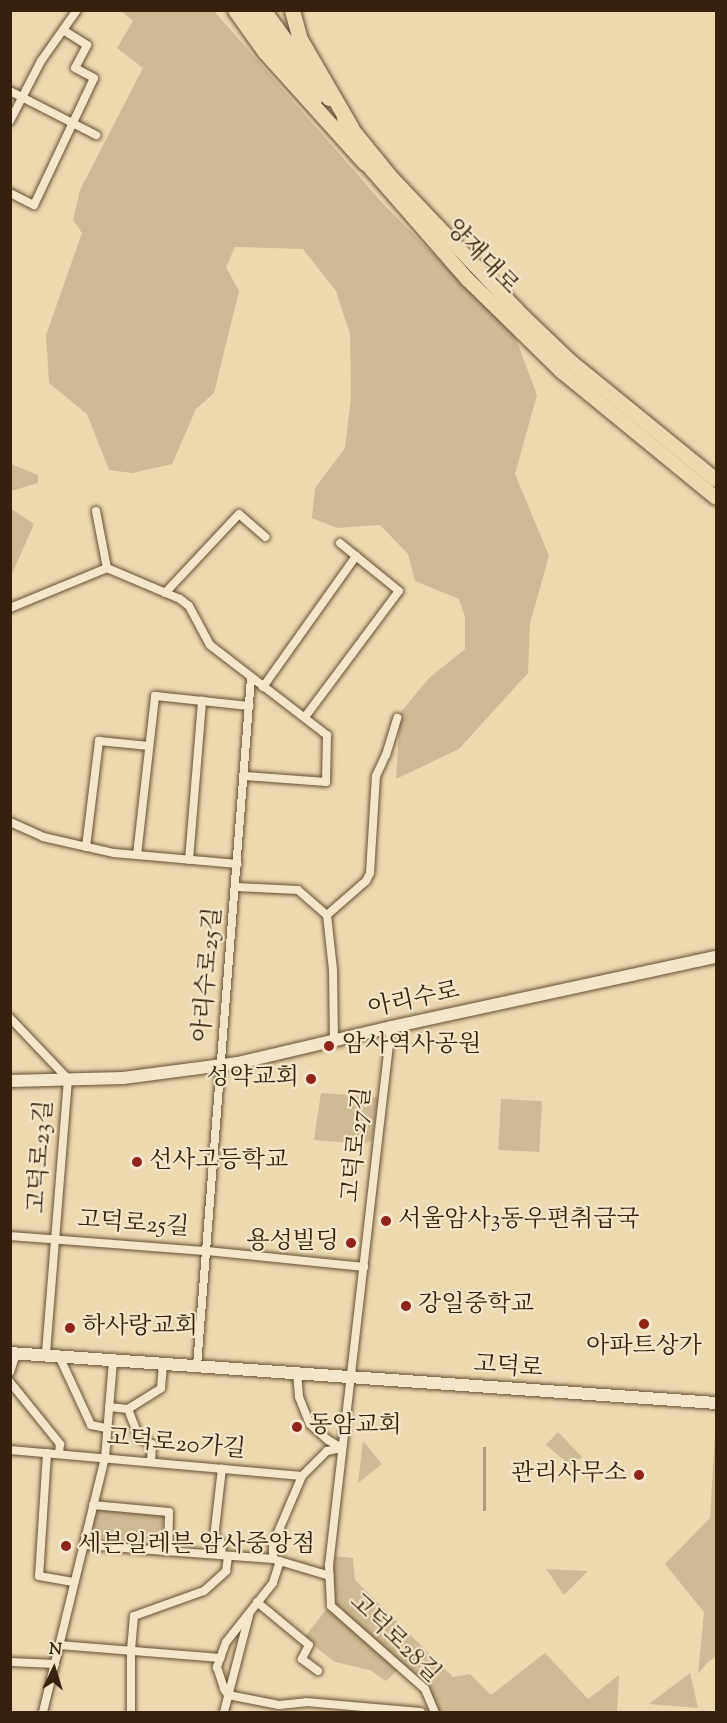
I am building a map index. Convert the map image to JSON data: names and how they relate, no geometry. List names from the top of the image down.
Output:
{
  "streets": {
    "main road": ["양재대로"],
    "street": [
      "아리수로25길",
      "아리수로",
      "고덕로27길",
      "고덕로23길",
      "고덕로25길",
      "고덕로",
      "고덕로20가길",
      "고덕로28길"
    ]
  },
  "crossings": [
    ["아리수로25길", "아리수로"],
    ["아리수로25길", "고덕로25길"],
    ["아리수로", "고덕로27길"],
    ["아리수로", "고덕로23길"],
    ["아리수로", "고덕로25길"],
    ["고덕로27길", "고덕로"],
    ["고덕로27길", "고덕로28길"],
    ["고덕로23길", "고덕로25길"],
    ["고덕로23길", "고덕로"],
    ["고덕로25길", "고덕로"],
    ["고덕로", "고덕로28길"]
  ],
  "places": [
    "암사역사공원",
    "성약교회",
    "선사고등학교",
    "서울암사3동우편취급국",
    "용성빌딩",
    "강일중학교",
    "아파트상가",
    "하사랑교회",
    "동암교회",
    "관리사무소",
    "세븐일레븐 암사중앙점"
  ],
  "north": "top"
}
